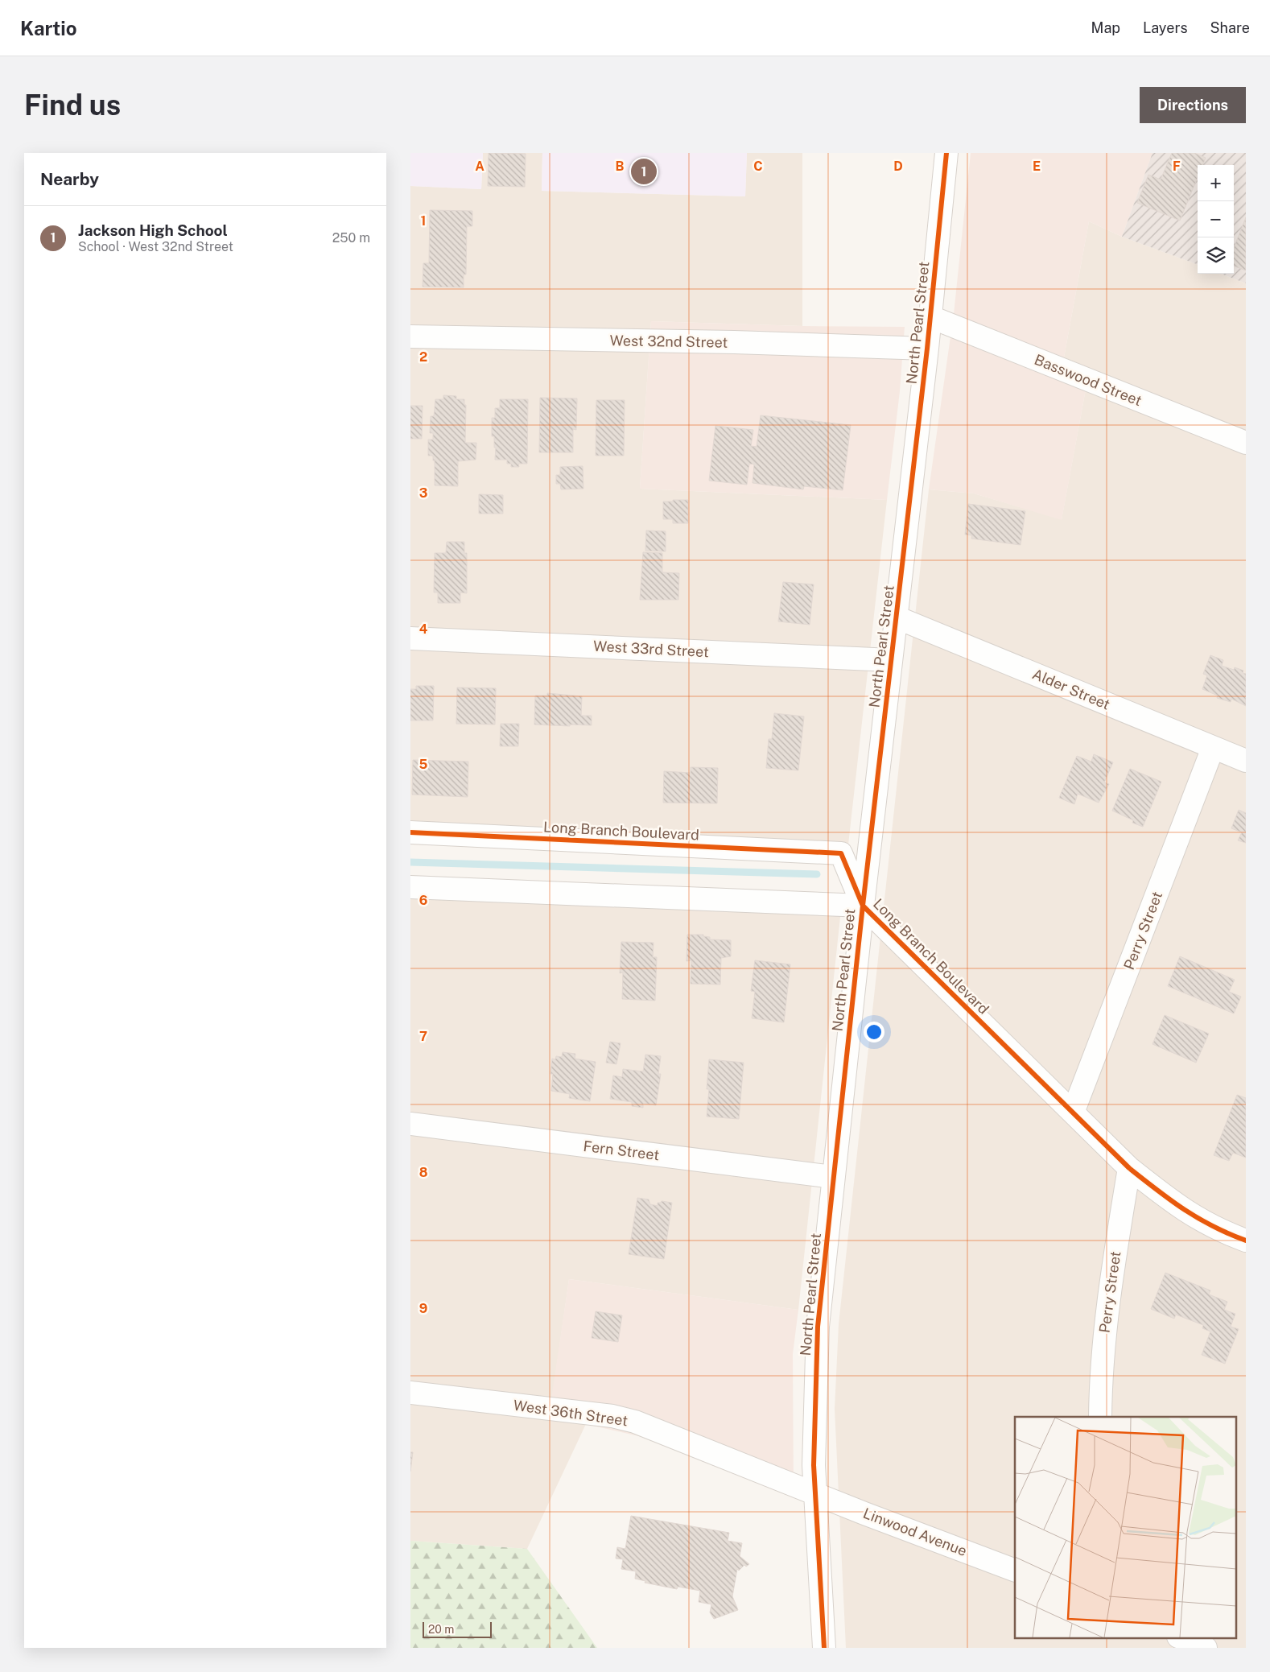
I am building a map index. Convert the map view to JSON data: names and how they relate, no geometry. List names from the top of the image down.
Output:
{
  "streets": {
    "street": [
      "North Pearl Street",
      "West 32nd Street",
      "Basswood Street",
      "West 33rd Street",
      "Alder Street",
      "Long Branch Boulevard",
      "Perry Street",
      "Fern Street",
      "West 36th Street",
      "Linwood Avenue"
    ]
  },
  "crossings": [
    ["North Pearl Street", "West 32nd Street"],
    ["North Pearl Street", "Basswood Street"],
    ["North Pearl Street", "West 33rd Street"],
    ["North Pearl Street", "Alder Street"],
    ["North Pearl Street", "Long Branch Boulevard"],
    ["North Pearl Street", "Fern Street"],
    ["North Pearl Street", "West 36th Street"],
    ["North Pearl Street", "Linwood Avenue"],
    ["Alder Street", "Perry Street"],
    ["Long Branch Boulevard", "Perry Street"],
    ["West 36th Street", "Linwood Avenue"]
  ],
  "scale_bar": "20 m",
  "page": {
    "header": "Kartio",
    "nav": ["Map", "Layers", "Share"],
    "buttons": "Directions",
    "title": "Find us",
    "heading": "Nearby",
    "pins": "1",
    "map_buttons": ["+", "−"],
    "list": [
      {
        "mark": "1",
        "name": "Jackson High School",
        "note": "School · West 32nd Street",
        "value": "250 m"
      }
    ],
    "scale": "20 m"
  },
  "grid": {
    "columns": [
      "A",
      "B",
      "C",
      "D",
      "E",
      "F"
    ],
    "rows": [
      "1",
      "2",
      "3",
      "4",
      "5",
      "6",
      "7",
      "8",
      "9"
    ]
  }
}
